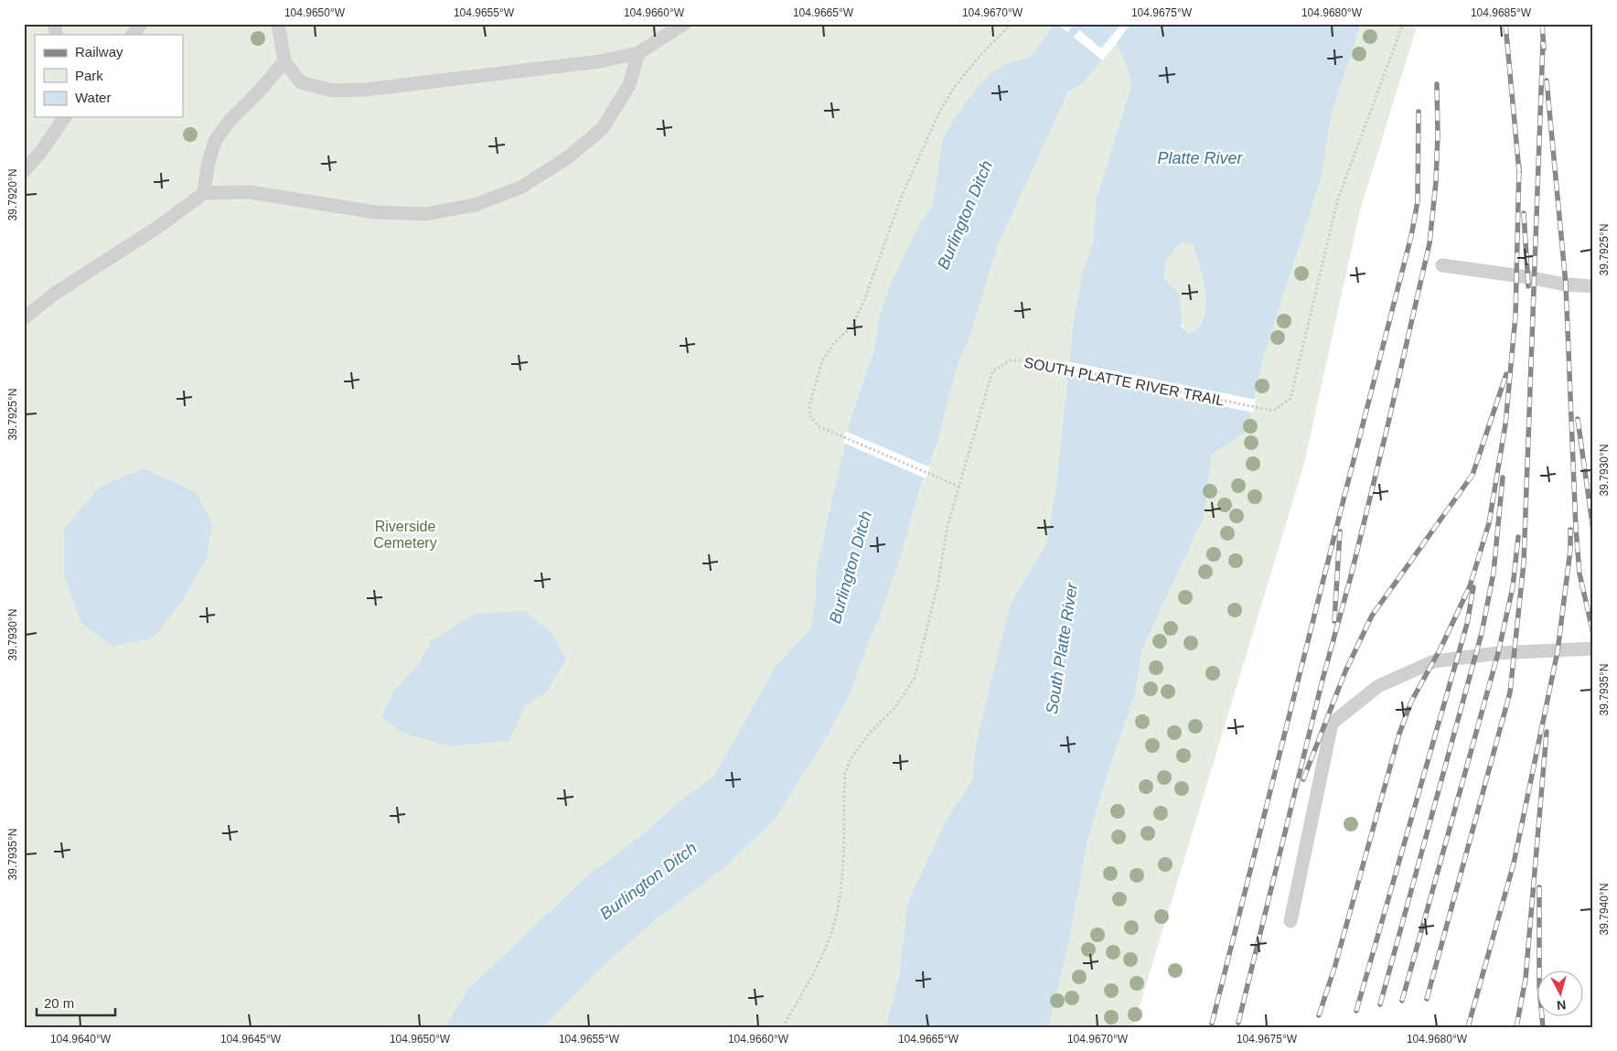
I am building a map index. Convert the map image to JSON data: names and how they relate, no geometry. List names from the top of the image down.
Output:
{
  "streets": {
    "path": ["SOUTH PLATTE RIVER TRAIL"]
  },
  "water": ["Platte River", "Burlington Ditch", "South Platte River"],
  "parks": ["Riverside Cemetery"],
  "legend": ["Railway", "Park", "Water"],
  "scale_bar": "20 m",
  "north": "bottom",
  "coordinates": [
    "104.9650°W",
    "104.9655°W",
    "104.9660°W",
    "104.9665°W",
    "104.9670°W",
    "104.9675°W",
    "104.9680°W",
    "104.9685°W",
    "39.7920°N",
    "39.7925°N",
    "39.7930°N",
    "39.7935°N",
    "39.7940°N",
    "104.9640°W",
    "104.9645°W"
  ]
}
